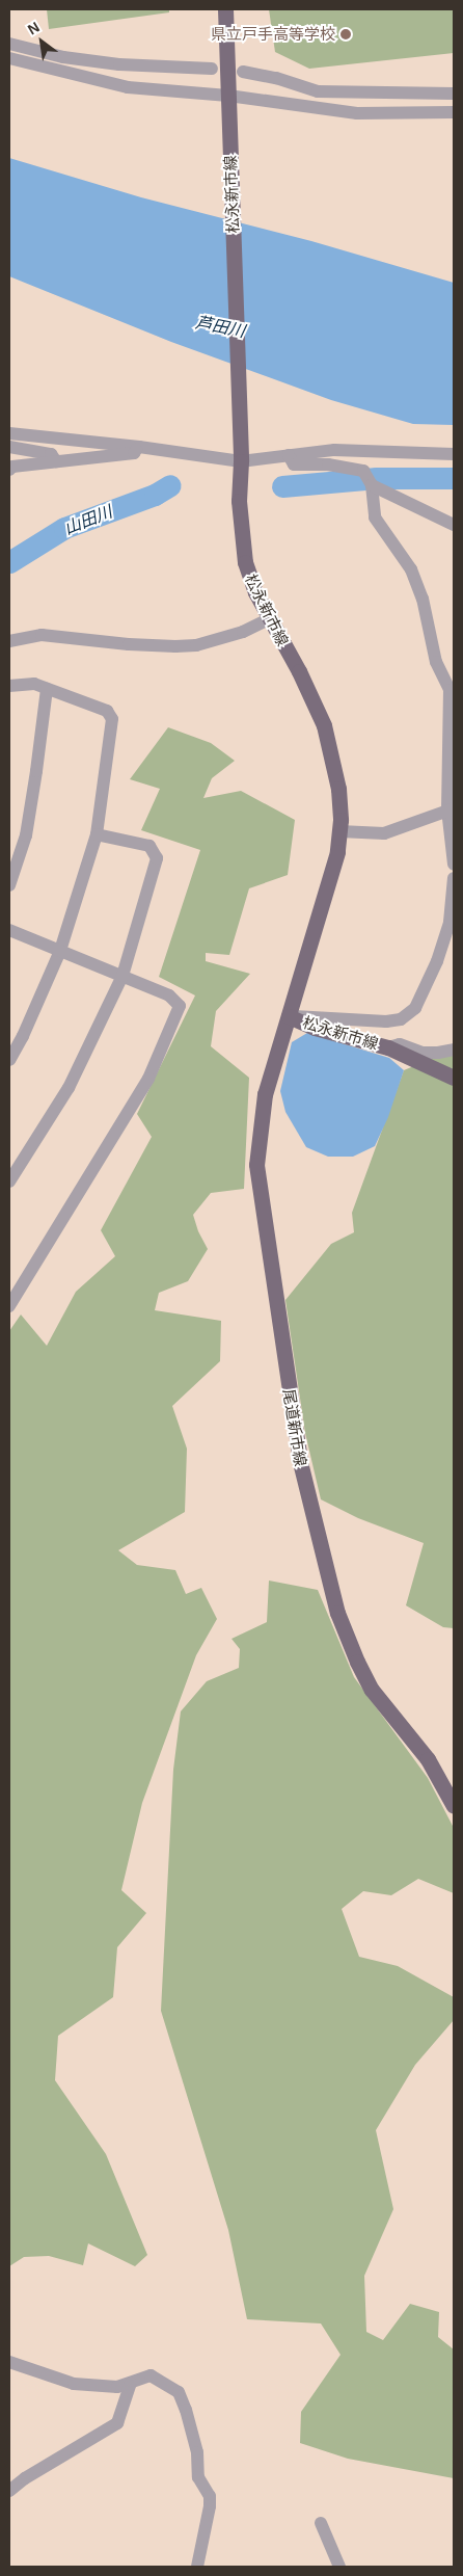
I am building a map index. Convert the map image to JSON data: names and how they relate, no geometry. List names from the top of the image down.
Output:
{
  "streets": {
    "main road": ["松永新市線", "尾道新市線"]
  },
  "crossings": [
    ["松永新市線", "尾道新市線"]
  ],
  "water": ["芦田川", "山田川"],
  "places": ["県立戸手高等学校"],
  "north": "top left"
}
